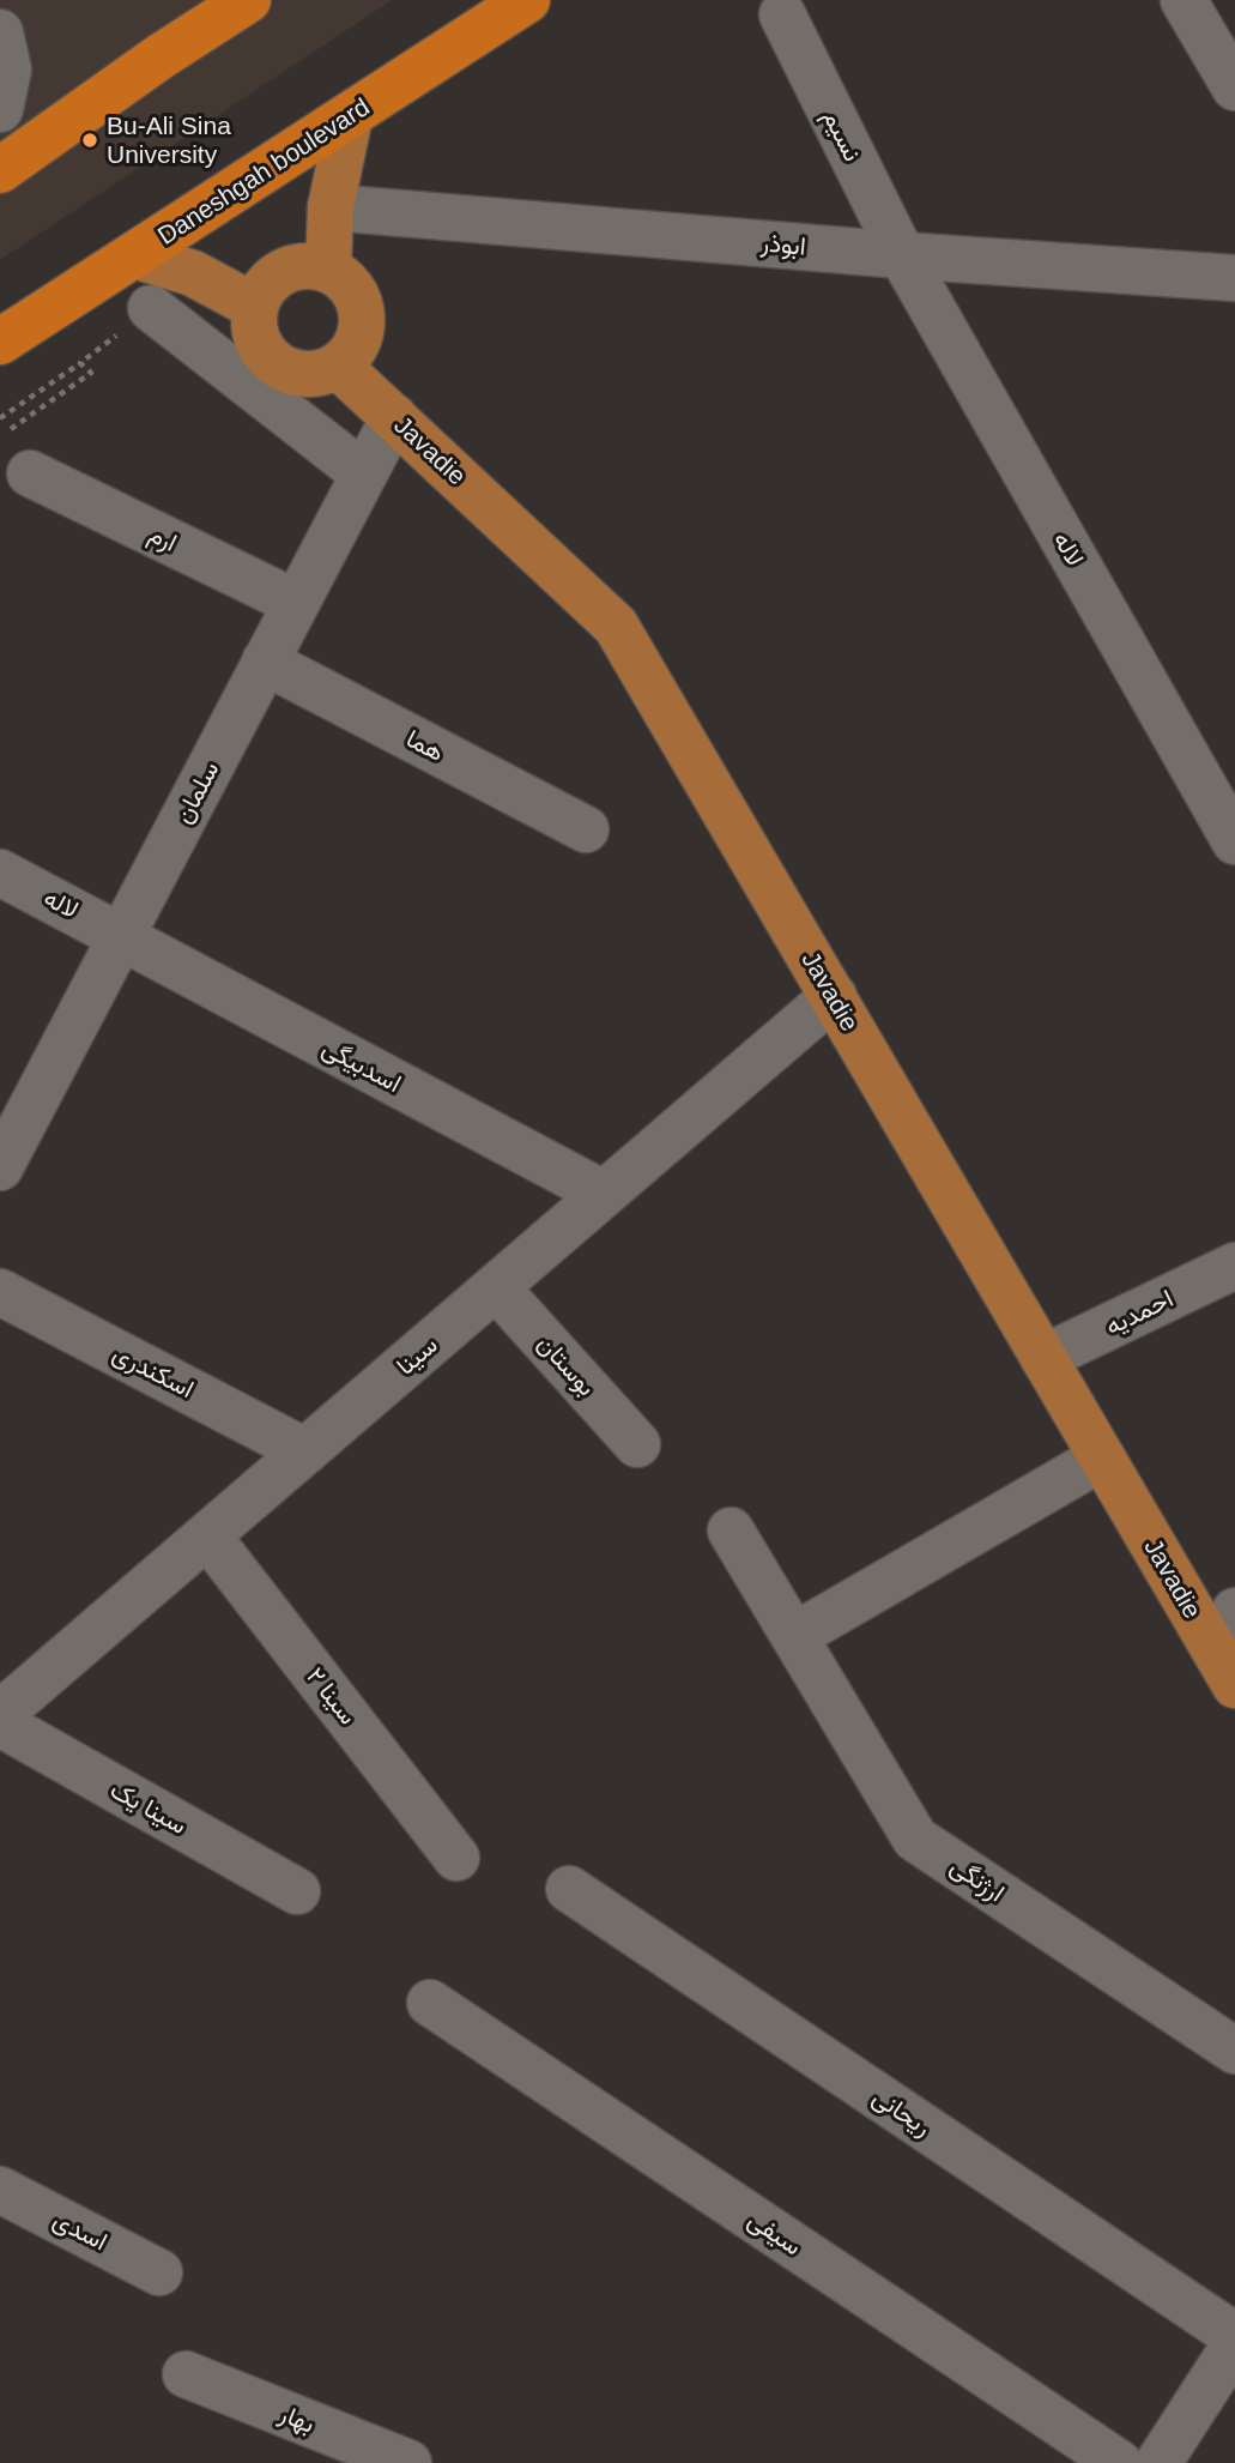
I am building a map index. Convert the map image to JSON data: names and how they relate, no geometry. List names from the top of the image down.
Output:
{
  "streets": {
    "highway": ["Daneshgah boulevard"],
    "main road": ["Javadie"],
    "street": [
      "نسیم",
      "ابوذر",
      "ارم",
      "لاله",
      "هما",
      "سلمان",
      "اسدبیگی",
      "احمدیه",
      "سینا",
      "بوستان",
      "اسکندری",
      "سینا ۲",
      "سینا یک",
      "ارژنگی",
      "ریحانی",
      "اسدی",
      "سیفی",
      "بهار"
    ]
  },
  "crossings": [
    ["نسیم", "ابوذر"],
    ["نسیم", "لاله"],
    ["ابوذر", "لاله"],
    ["Javadie", "سلمان"],
    ["Javadie", "احمدیه"],
    ["Javadie", "سینا"],
    ["ارم", "سلمان"],
    ["لاله", "سلمان"],
    ["لاله", "اسدبیگی"],
    ["هما", "سلمان"],
    ["سلمان", "اسدبیگی"],
    ["اسدبیگی", "سینا"],
    ["سینا", "بوستان"],
    ["سینا", "اسکندری"],
    ["سینا", "سینا ۲"]
  ],
  "places": ["Bu-Ali Sina University"]
}
